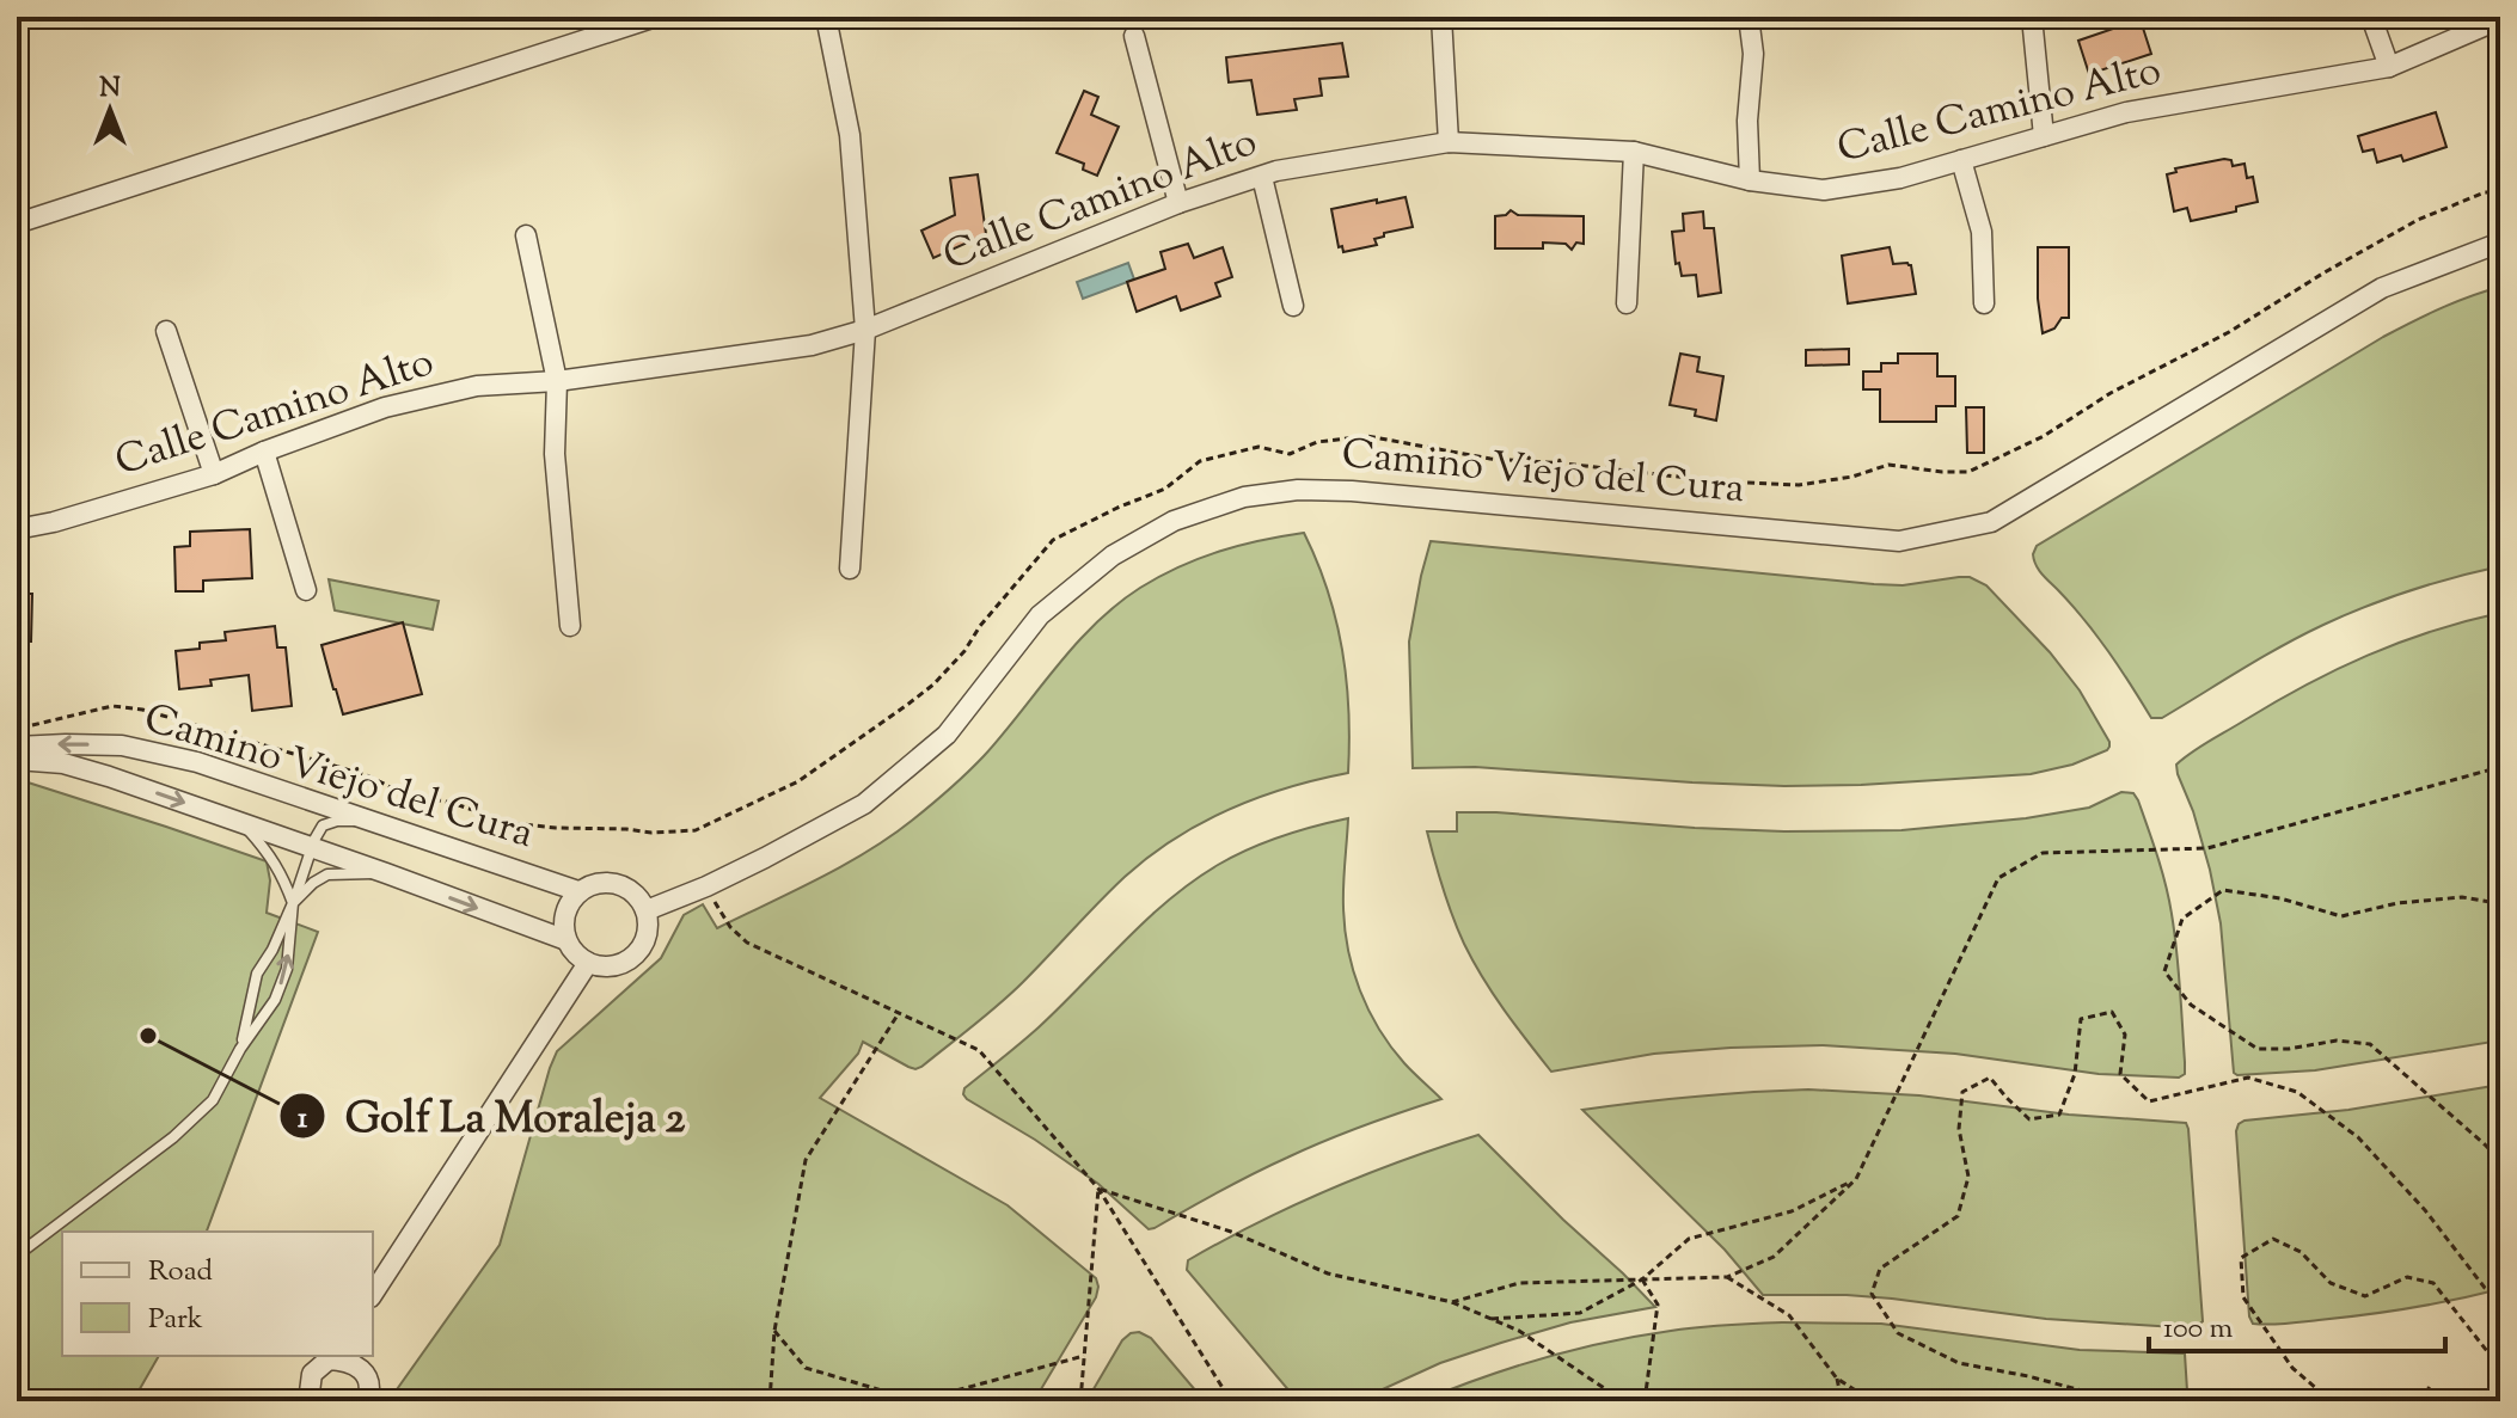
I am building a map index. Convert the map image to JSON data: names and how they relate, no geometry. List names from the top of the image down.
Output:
{
  "streets": {
    "street": ["Calle Camino Alto", "Camino Viejo del Cura"]
  },
  "places": ["Golf La Moraleja 2"],
  "legend": ["Road", "Park"],
  "scale_bar": "100 m",
  "north": "top"
}
